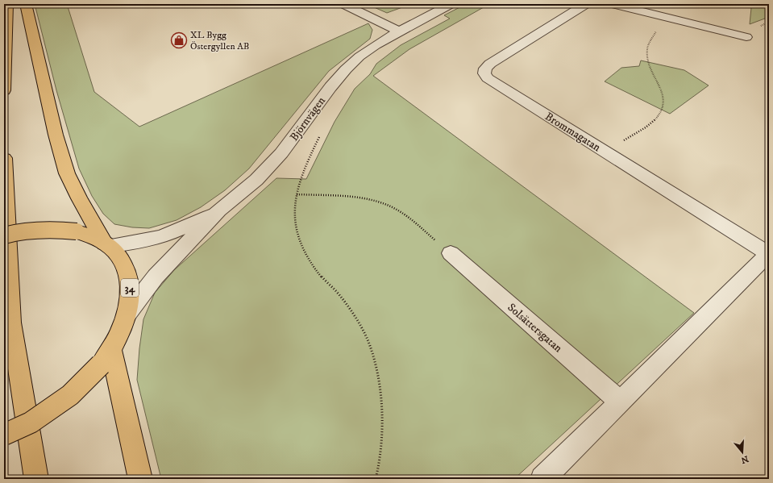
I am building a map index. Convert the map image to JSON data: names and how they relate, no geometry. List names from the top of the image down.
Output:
{
  "streets": {
    "main road": ["34"],
    "street": ["Björnvägen", "Brommagatan", "Solsättersgatan"]
  },
  "crossings": [
    ["Björnvägen", "34"]
  ],
  "places": {
    "shop": ["XL Bygg Östergyllen AB"]
  },
  "north": "bottom"
}
